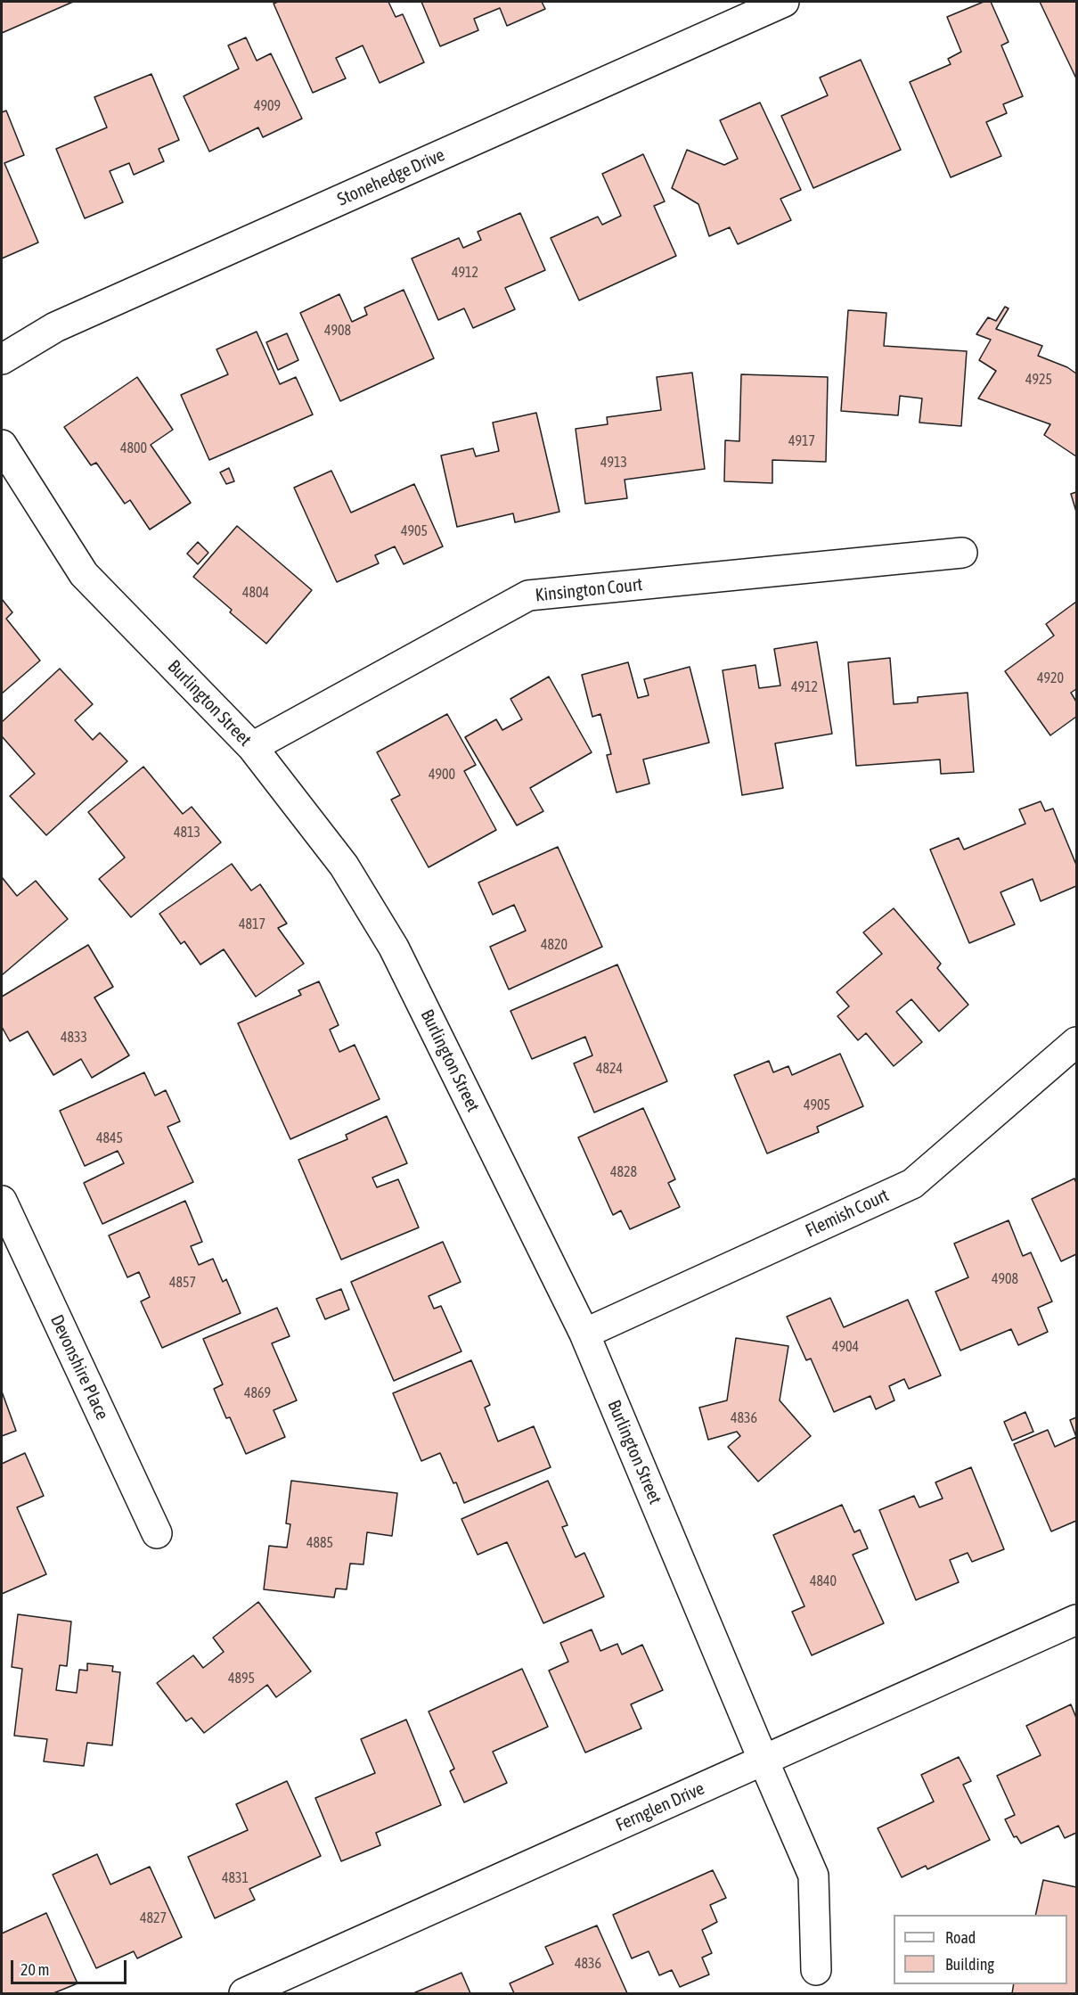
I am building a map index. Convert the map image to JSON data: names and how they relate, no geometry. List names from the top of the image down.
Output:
{
  "streets": {
    "street": [
      "Stonehedge Drive",
      "Kinsington Court",
      "Burlington Street",
      "Flemish Court",
      "Devonshire Place",
      "Fernglen Drive"
    ]
  },
  "crossings": [
    ["Kinsington Court", "Burlington Street"],
    ["Burlington Street", "Flemish Court"],
    ["Burlington Street", "Fernglen Drive"]
  ],
  "house_numbers": [
    "4909",
    "4912",
    "4908",
    "4925",
    "4917",
    "4800",
    "4913",
    "4905",
    "4804",
    "4920",
    "4912",
    "4900",
    "4813",
    "4817",
    "4820",
    "4833",
    "4824",
    "4905",
    "4845",
    "4828",
    "4908",
    "4857",
    "4904",
    "4869",
    "4836",
    "4885",
    "4840",
    "4895",
    "4831",
    "4827",
    "4836"
  ],
  "legend": ["Road", "Building"],
  "scale_bar": "20 m"
}
